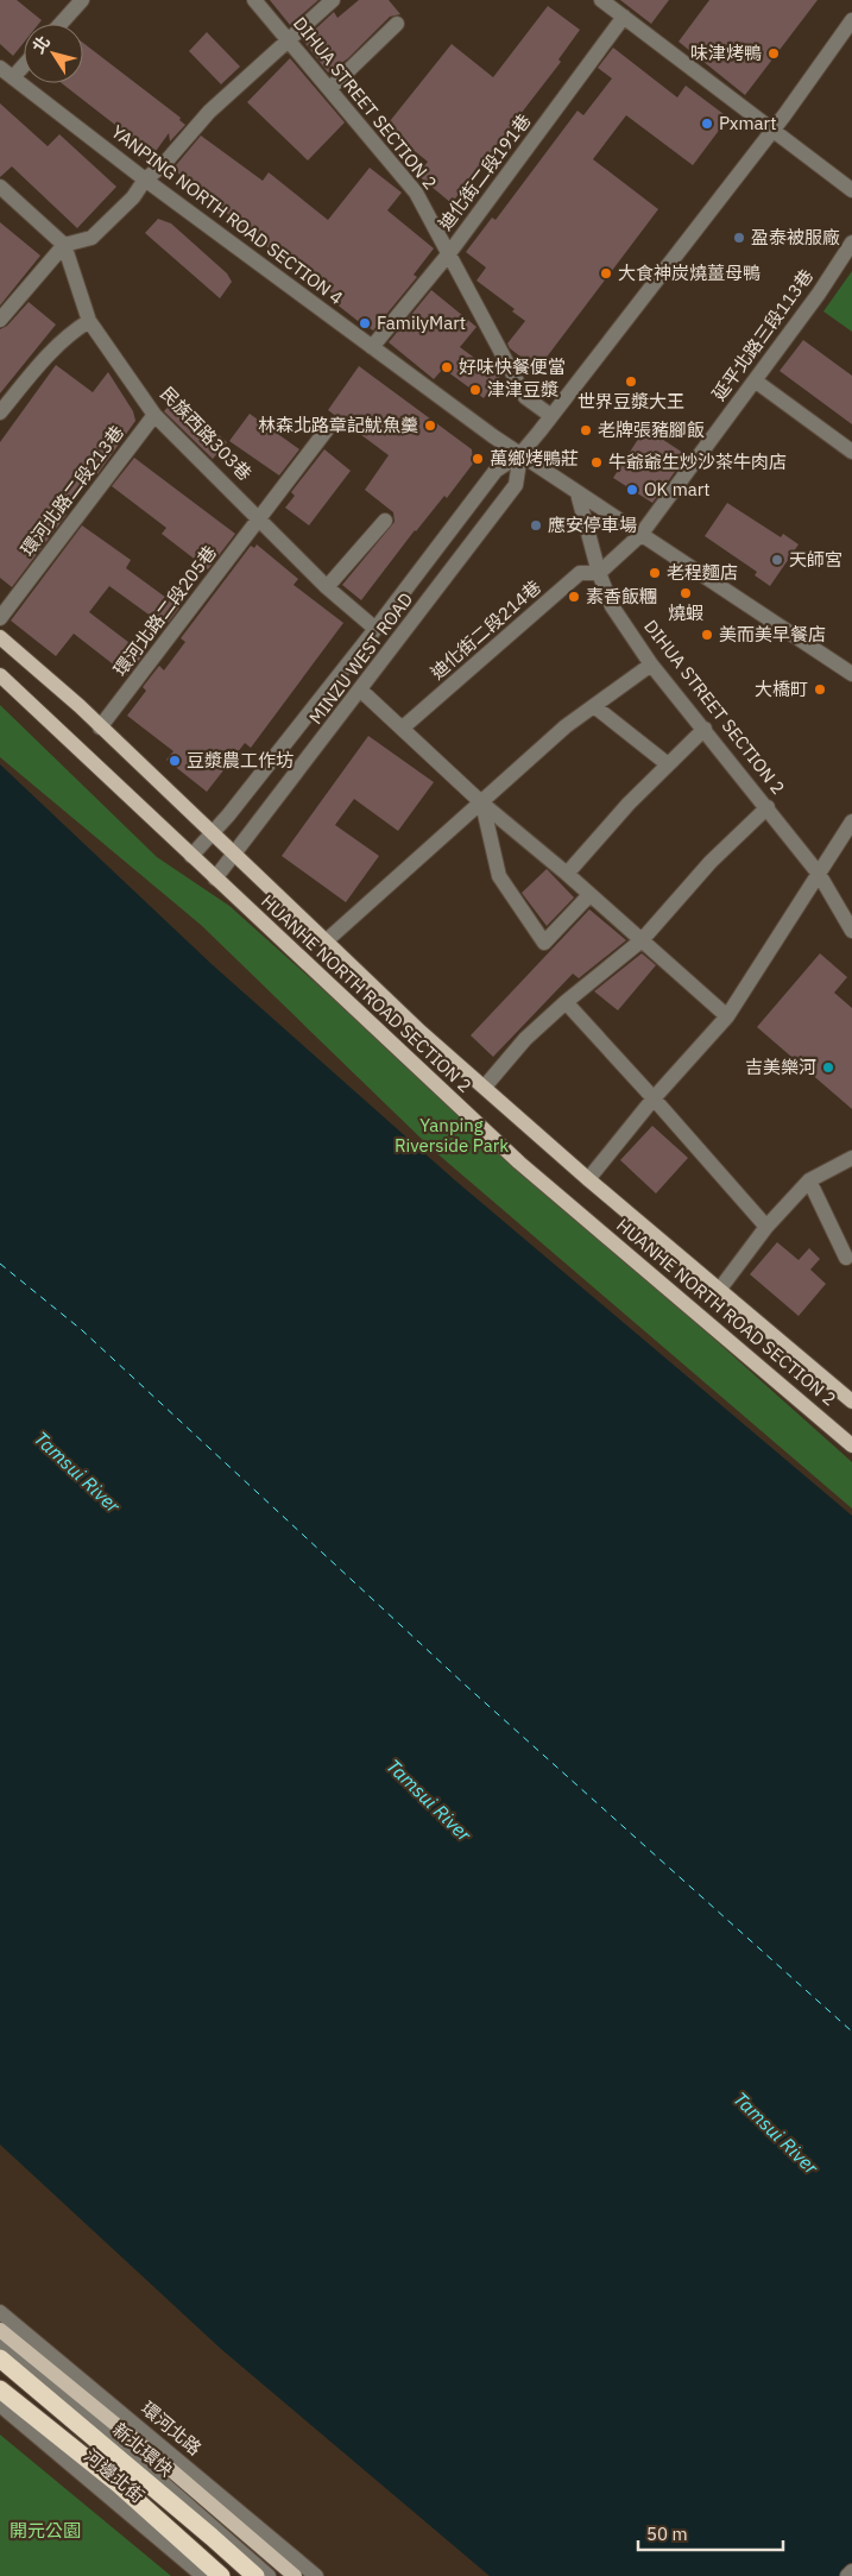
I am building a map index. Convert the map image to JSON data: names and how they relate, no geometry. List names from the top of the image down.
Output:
{
  "streets": {
    "highway": ["新北環快"],
    "main road": ["HUANHE NORTH ROAD SECTION 2"],
    "street": [
      "DIHUA STREET SECTION 2",
      "迪化街二段191巷",
      "YANPING NORTH ROAD SECTION 4",
      "延平北路三段113巷",
      "民族西路303巷",
      "環河北路二段213巷",
      "環河北路二段205巷",
      "迪化街二段214巷",
      "MINZU WEST ROAD",
      "環河北路",
      "河邊北街"
    ]
  },
  "crossings": [
    ["DIHUA STREET SECTION 2", "迪化街二段191巷"],
    ["DIHUA STREET SECTION 2", "YANPING NORTH ROAD SECTION 4"],
    ["DIHUA STREET SECTION 2", "延平北路三段113巷"],
    ["DIHUA STREET SECTION 2", "迪化街二段214巷"],
    ["DIHUA STREET SECTION 2", "MINZU WEST ROAD"],
    ["迪化街二段191巷", "YANPING NORTH ROAD SECTION 4"],
    ["YANPING NORTH ROAD SECTION 4", "延平北路三段113巷"],
    ["YANPING NORTH ROAD SECTION 4", "MINZU WEST ROAD"],
    ["延平北路三段113巷", "迪化街二段214巷"],
    ["民族西路303巷", "環河北路二段213巷"],
    ["民族西路303巷", "環河北路二段205巷"],
    ["民族西路303巷", "MINZU WEST ROAD"],
    ["環河北路二段205巷", "HUANHE NORTH ROAD SECTION 2"],
    ["MINZU WEST ROAD", "HUANHE NORTH ROAD SECTION 2"]
  ],
  "water": ["Tamsui River"],
  "parks": ["Yanping Riverside Park", "開元公園"],
  "places": [
    "味津烤鴨",
    "Pxmart",
    "盈泰被服廠",
    "大食神炭燒薑母鴨",
    "FamilyMart",
    "好味快餐便當",
    "世界豆漿大王",
    "津津豆漿",
    "林森北路章記魷魚羹",
    "老牌張豬腳飯",
    "萬鄉烤鴨莊",
    "牛爺爺生炒沙茶牛肉店",
    "OK mart",
    "應安停車場",
    "天師宮",
    "老程麵店",
    "燒蝦",
    "素香飯糰",
    "美而美早餐店",
    "大橋町",
    "豆漿農工作坊",
    "吉美樂河"
  ],
  "scale_bar": "50 m",
  "north": "top left"
}
